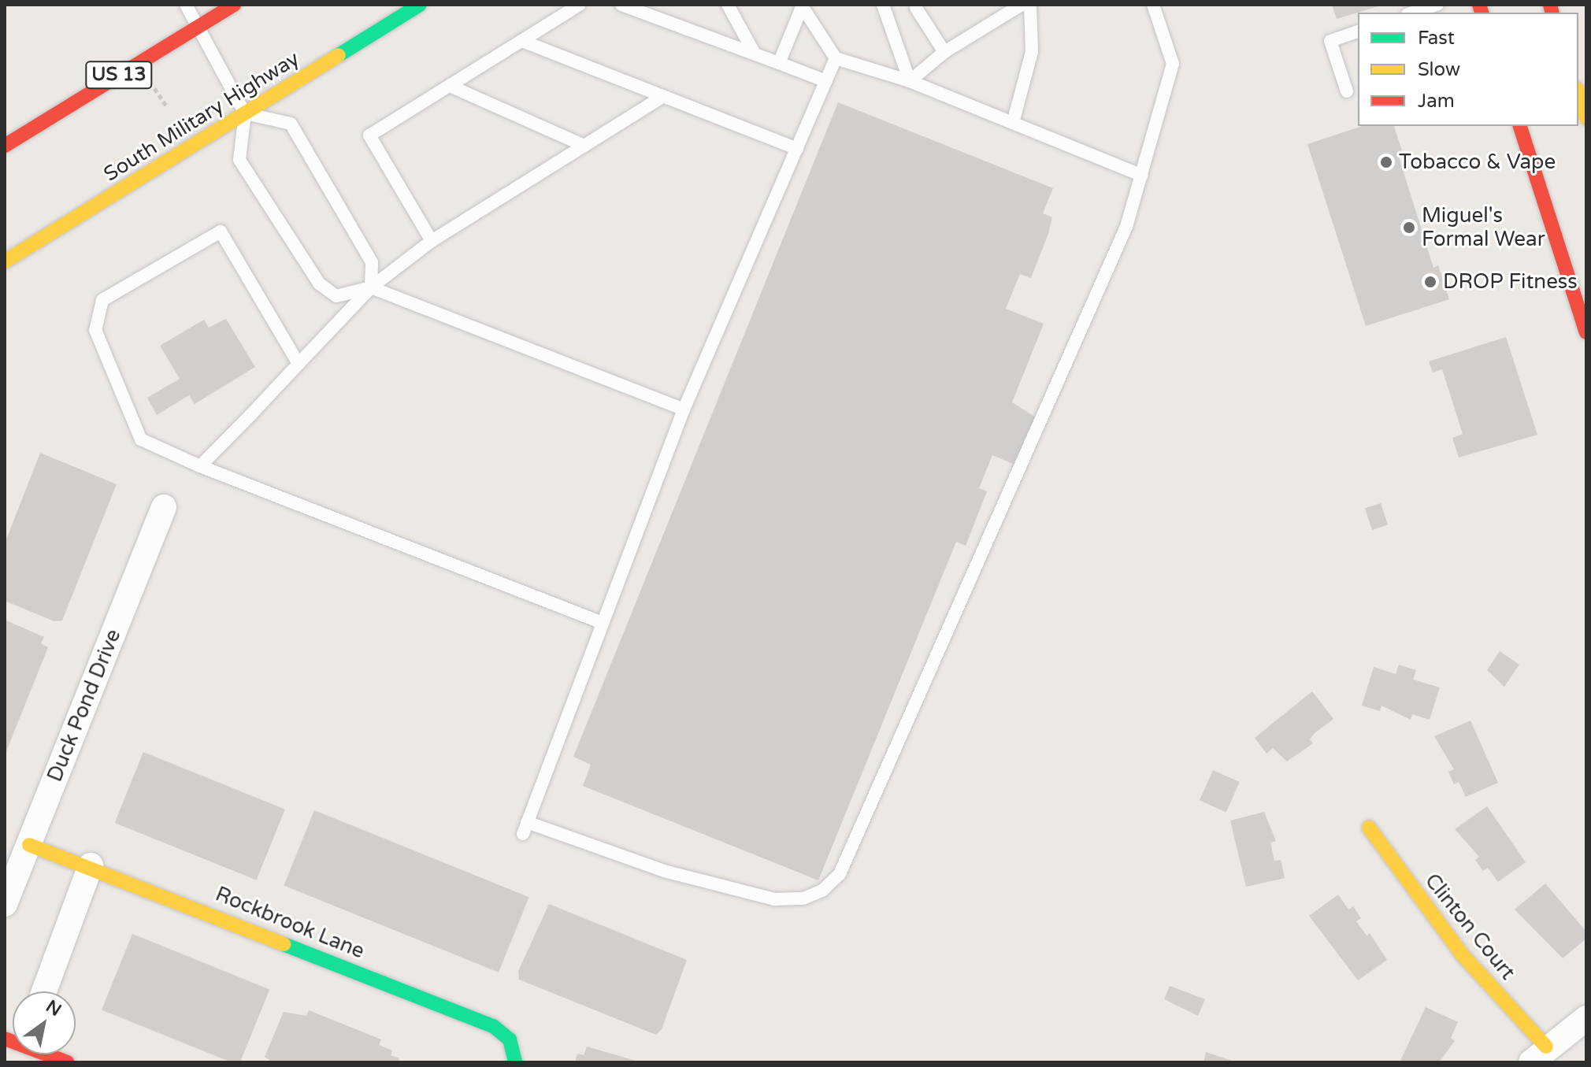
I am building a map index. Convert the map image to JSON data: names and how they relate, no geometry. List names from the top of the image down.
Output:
{
  "streets": {
    "main road": [
      "US 13",
      "South Military Highway",
      "Rockbrook Lane",
      "Clinton Court"
    ],
    "street": ["Duck Pond Drive"]
  },
  "crossings": [
    ["Duck Pond Drive", "Rockbrook Lane"]
  ],
  "places": ["Tobacco & Vape", "Miguel's Formal Wear", "DROP Fitness"],
  "legend": ["Fast", "Slow", "Jam"],
  "north": "top right"
}
